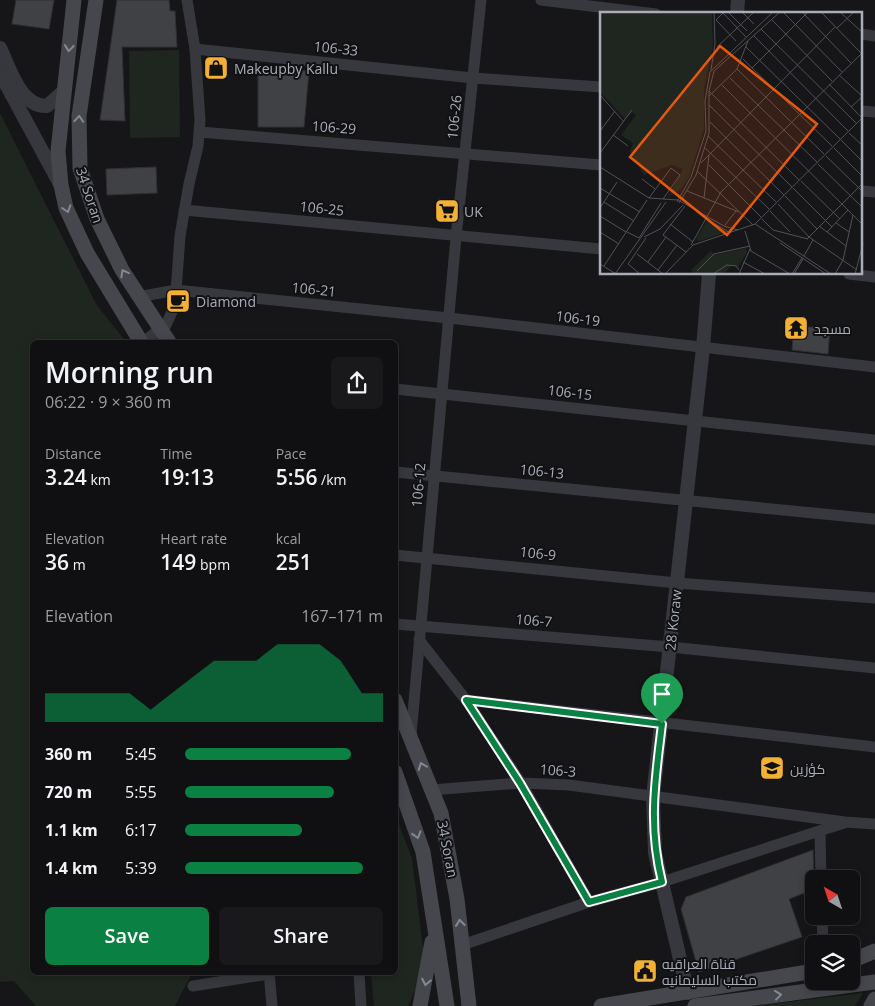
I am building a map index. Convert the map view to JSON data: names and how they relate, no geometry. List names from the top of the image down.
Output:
{
  "streets": {
    "main road": ["34 Soran"],
    "street": [
      "106-33",
      "106-26",
      "106-29",
      "106-25",
      "106-21",
      "106-19",
      "106-15",
      "106-13",
      "106-12",
      "106-9",
      "106-7",
      "28 Koraw",
      "106-3"
    ]
  },
  "crossings": [
    ["106-33", "106-26"],
    ["106-26", "106-29"],
    ["106-26", "106-25"],
    ["106-26", "106-12"],
    ["34 Soran", "106-21"],
    ["34 Soran", "106-12"],
    ["34 Soran", "106-3"],
    ["106-25", "106-12"],
    ["106-21", "106-19"],
    ["106-21", "106-12"],
    ["106-19", "106-12"],
    ["106-19", "28 Koraw"],
    ["106-15", "106-12"],
    ["106-15", "28 Koraw"],
    ["106-13", "106-12"],
    ["106-13", "28 Koraw"],
    ["106-12", "106-9"],
    ["106-12", "106-7"],
    ["106-9", "28 Koraw"],
    ["106-7", "28 Koraw"],
    ["28 Koraw", "106-3"]
  ],
  "places": {
    "shop": ["Makeupby Kallu"],
    "supermarket": ["UK"],
    "cafe": ["Diamond"],
    "temple": ["مسجد"],
    "school or university": ["كؤزين"],
    "public building": ["قناة العراقيه مكتب السليمانيه"]
  },
  "north": "top left",
  "page": {
    "heading": ["Morning run", "06:22 · 9 × 360 m"],
    "stats": [
      ["Distance", "3.24 km"],
      ["Time", "19:13"],
      ["Pace", "5:56 /km"],
      ["Elevation", "36 m"],
      ["Heart rate", "149 bpm"],
      ["kcal", "251"]
    ],
    "chart": ["Elevation", "167–171 m"],
    "list": [
      {
        "name": "360 m",
        "note": "5:45"
      },
      {
        "name": "720 m",
        "note": "5:55"
      },
      {
        "name": "1.1 km",
        "note": "6:17"
      },
      {
        "name": "1.4 km",
        "note": "5:39"
      }
    ],
    "buttons": ["Save", "Share"]
  }
}
